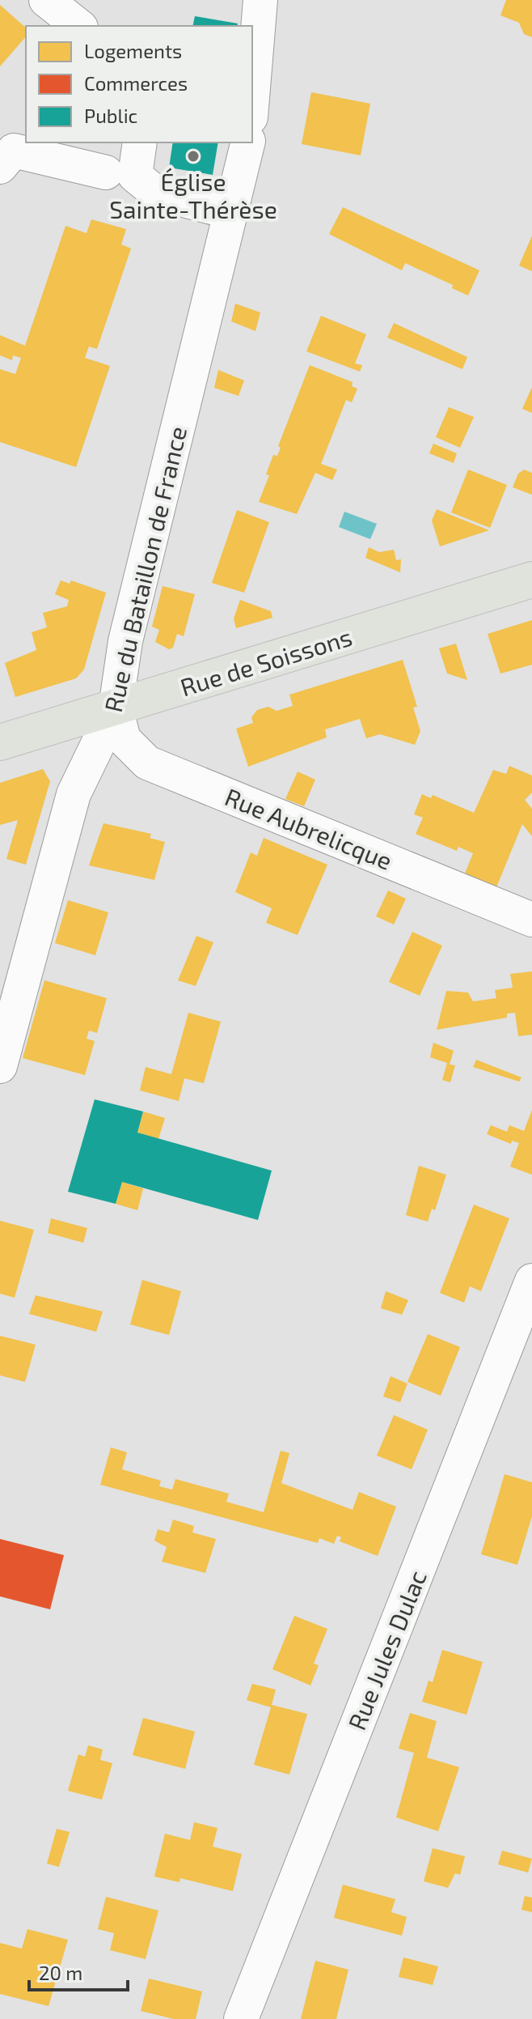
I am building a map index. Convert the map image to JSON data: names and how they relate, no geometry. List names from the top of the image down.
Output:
{
  "streets": {
    "main road": ["Rue de Soissons"],
    "street": ["Rue du Bataillon de France", "Rue Aubrelicque", "Rue Jules Dulac"]
  },
  "crossings": [
    ["Rue du Bataillon de France", "Rue de Soissons"],
    ["Rue du Bataillon de France", "Rue Aubrelicque"],
    ["Rue de Soissons", "Rue Aubrelicque"]
  ],
  "places": ["Église Sainte-Thérèse"],
  "legend": ["Logements", "Commerces", "Public"],
  "scale_bar": "20 m"
}
